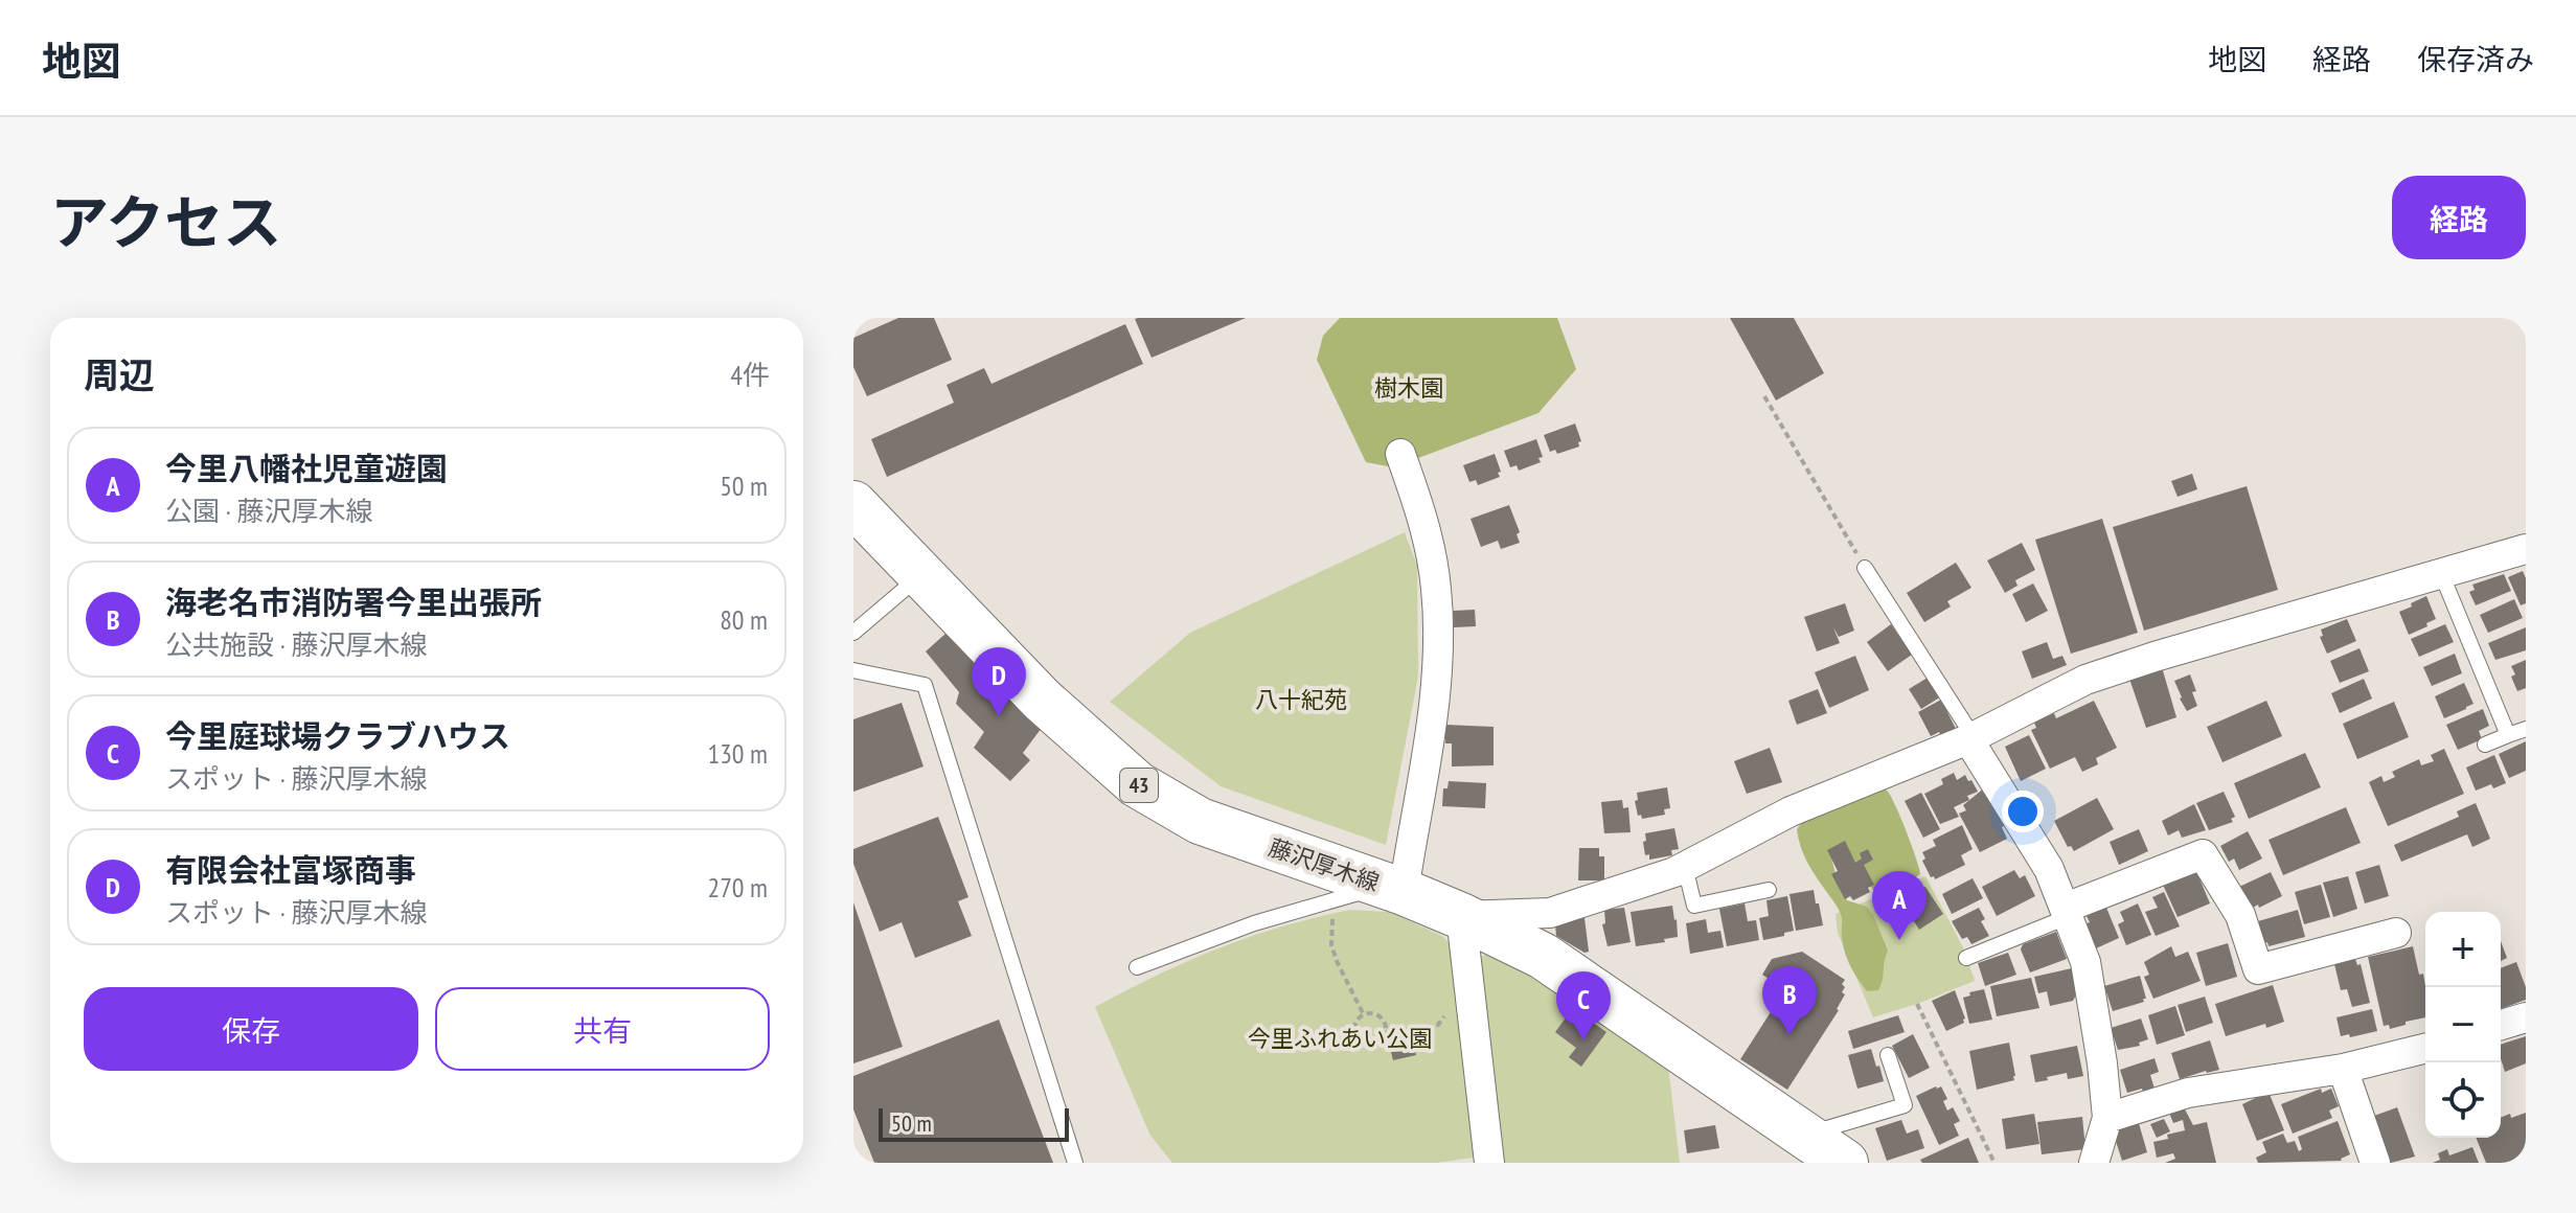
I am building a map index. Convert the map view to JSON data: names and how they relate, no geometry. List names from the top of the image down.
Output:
{
  "streets": {
    "main road": ["43", "藤沢厚木線"]
  },
  "parks": ["樹木園", "八十紀苑", "今里ふれあい公園"],
  "scale_bar": "50 m",
  "page": {
    "header": "地図",
    "nav": ["地図", "経路", "保存済み"],
    "title": "アクセス",
    "buttons": [
      "経路",
      ["保存", "共有"]
    ],
    "heading": ["周辺", "4件"],
    "list": [
      {
        "mark": "A",
        "name": "今里八幡社児童遊園",
        "note": "公園 · 藤沢厚木線",
        "value": "50 m"
      },
      {
        "mark": "B",
        "name": "海老名市消防署今里出張所",
        "note": "公共施設 · 藤沢厚木線",
        "value": "80 m"
      },
      {
        "mark": "C",
        "name": "今里庭球場クラブハウス",
        "note": "スポット · 藤沢厚木線",
        "value": "130 m"
      },
      {
        "mark": "D",
        "name": "有限会社富塚商事",
        "note": "スポット · 藤沢厚木線",
        "value": "270 m"
      }
    ],
    "pins": [
      "D",
      "A",
      "B",
      "C"
    ],
    "map_buttons": ["+", "−"],
    "scale": "50 m"
  }
}
